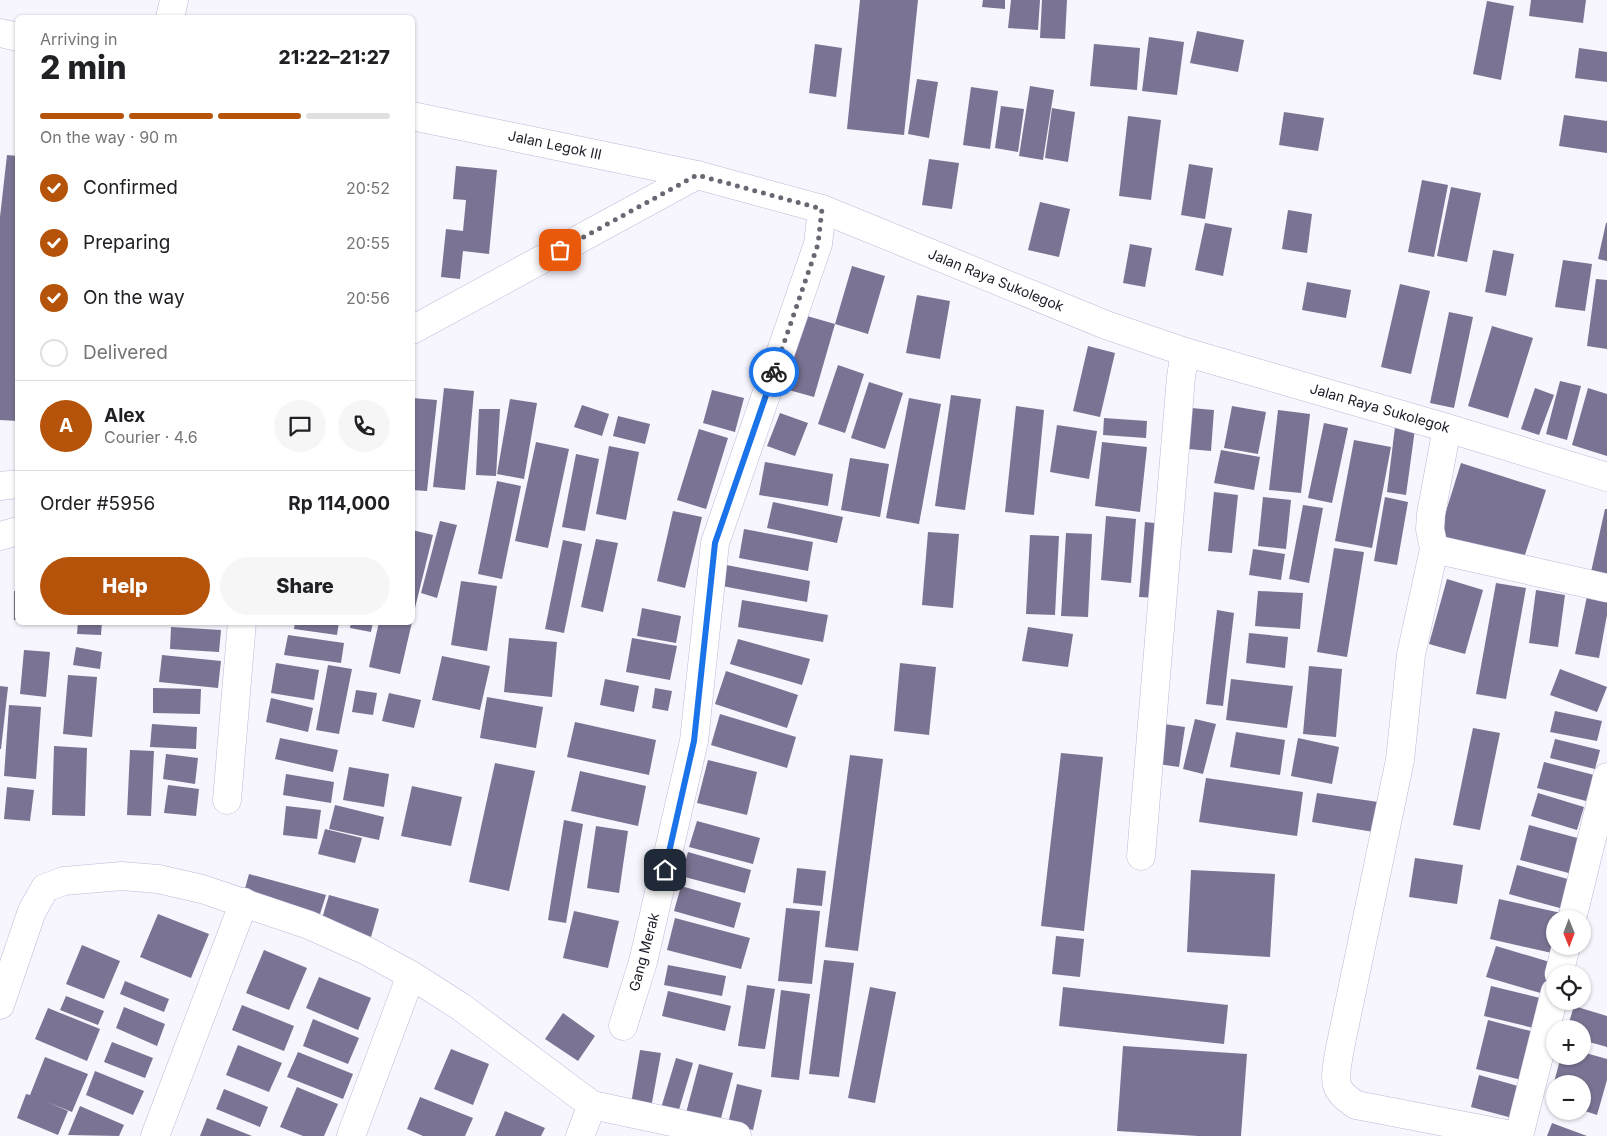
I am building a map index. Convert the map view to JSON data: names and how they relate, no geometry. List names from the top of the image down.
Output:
{
  "streets": {
    "street": ["Jalan Legok III", "Jalan Raya Sukolegok", "Gang Merak"]
  },
  "crossings": [
    ["Jalan Legok III", "Jalan Raya Sukolegok"],
    ["Jalan Raya Sukolegok", "Gang Merak"]
  ],
  "north": "bottom",
  "page": {
    "heading": ["2 min", "Arriving in", "21:22–21:27"],
    "panel": [
      "Alex",
      "Courier · 4.6",
      "Order #5956",
      "Rp 114,000"
    ],
    "bar": "On the way · 90 m",
    "list": [
      ["Confirmed", "20:52"],
      ["Preparing", "20:55"],
      ["On the way", "20:56"],
      "Delivered"
    ],
    "round": "A",
    "buttons": ["Help", "Share"],
    "map_buttons": ["+", "−"]
  }
}
